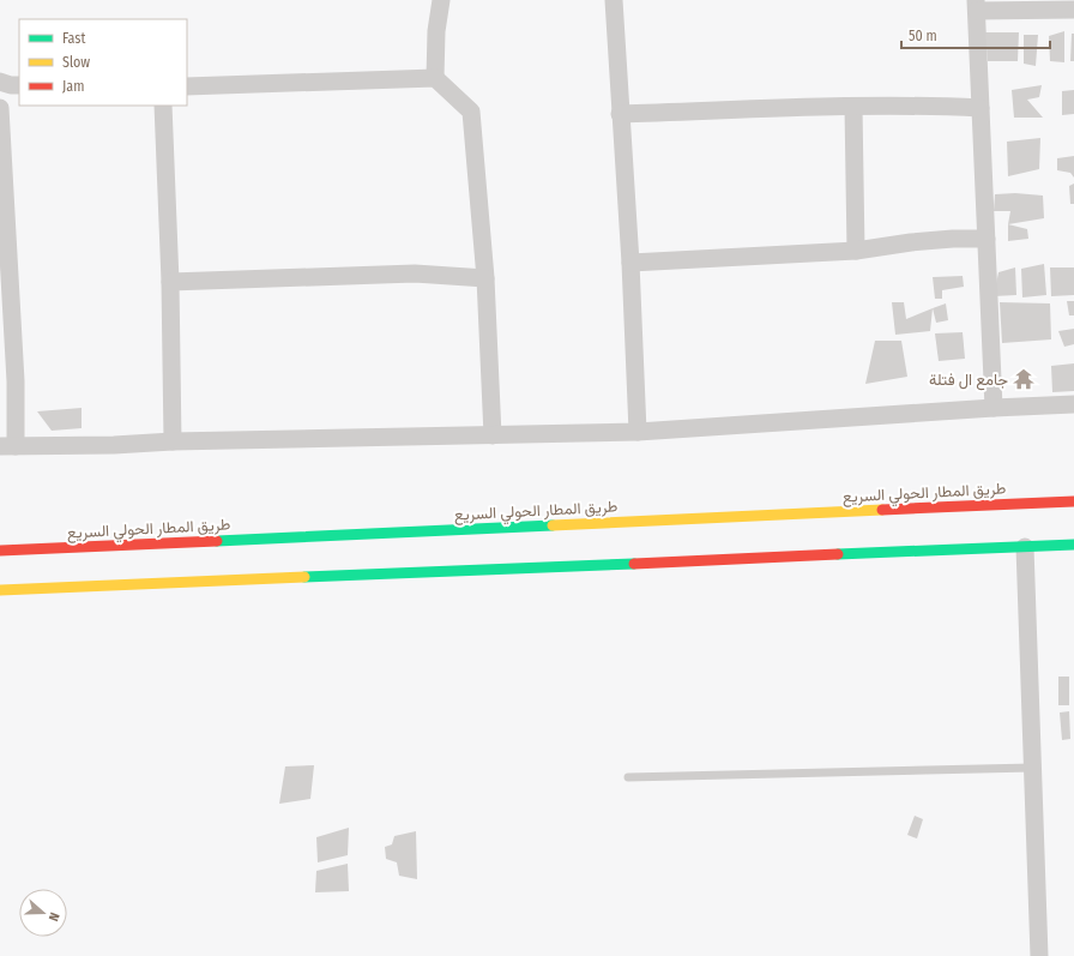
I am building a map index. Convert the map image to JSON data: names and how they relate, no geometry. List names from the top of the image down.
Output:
{
  "streets": {
    "highway": ["طريق المطار الحولي السريع"]
  },
  "places": {
    "temple": ["جامع ال فتلة"]
  },
  "legend": ["Fast", "Slow", "Jam"],
  "scale_bar": "50 m",
  "north": "right"
}
